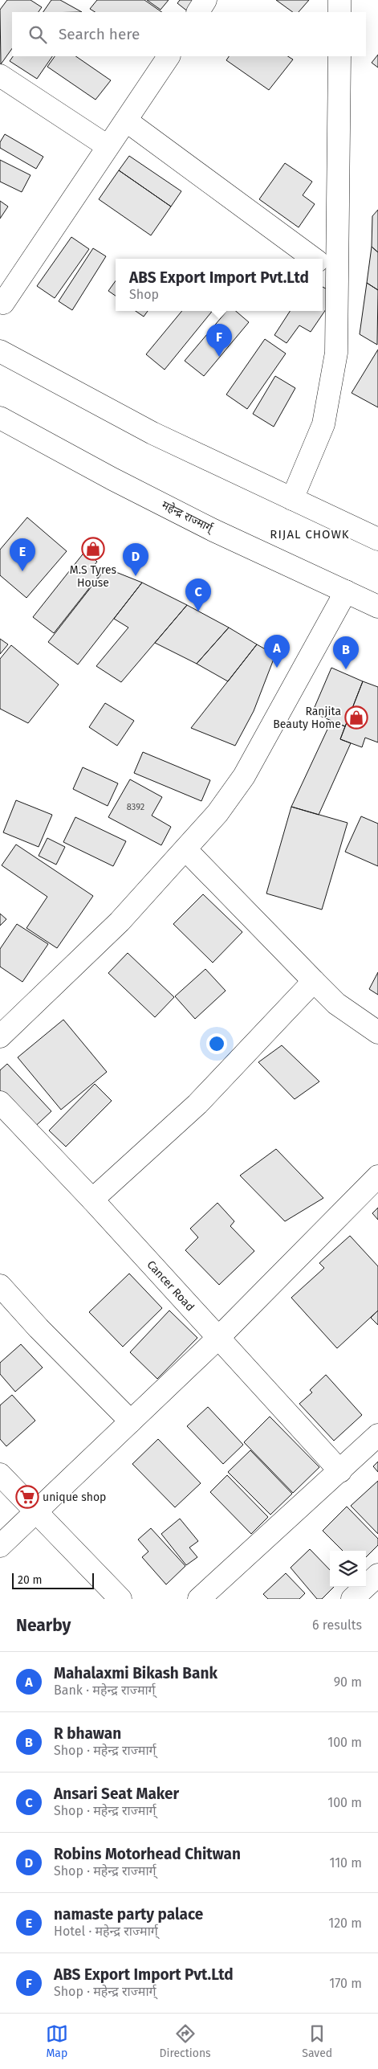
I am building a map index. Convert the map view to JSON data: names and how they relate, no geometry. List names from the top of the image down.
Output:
{
  "streets": {
    "main road": ["महेन्द्र राज्मार्ग्", "Cancer Road"]
  },
  "districts": ["RIJAL CHOWK"],
  "places": {
    "shop": ["M.S Tyres House", "Ranjita Beauty Home"],
    "supermarket": ["unique shop"]
  },
  "house_numbers": ["8392"],
  "scale_bar": "20 m",
  "page": {
    "search": "Search here",
    "popup": ["ABS Export Import Pvt.Ltd", "Shop"],
    "pins": [
      "F",
      "E",
      "D",
      "C",
      "A",
      "B"
    ],
    "scale": "20 m",
    "heading": ["Nearby", "6 results"],
    "list": [
      {
        "mark": "A",
        "name": "Mahalaxmi Bikash Bank",
        "note": "Bank · महेन्द्र राज्मार्ग्",
        "value": "90 m"
      },
      {
        "mark": "B",
        "name": "R bhawan",
        "note": "Shop · महेन्द्र राज्मार्ग्",
        "value": "100 m"
      },
      {
        "mark": "C",
        "name": "Ansari Seat Maker",
        "note": "Shop · महेन्द्र राज्मार्ग्",
        "value": "100 m"
      },
      {
        "mark": "D",
        "name": "Robins Motorhead Chitwan",
        "note": "Shop · महेन्द्र राज्मार्ग्",
        "value": "110 m"
      },
      {
        "mark": "E",
        "name": "namaste party palace",
        "note": "Hotel · महेन्द्र राज्मार्ग्",
        "value": "120 m"
      },
      {
        "mark": "F",
        "name": "ABS Export Import Pvt.Ltd",
        "note": "Shop · महेन्द्र राज्मार्ग्",
        "value": "170 m"
      }
    ],
    "nav": ["Map", "Directions", "Saved"]
  }
}
